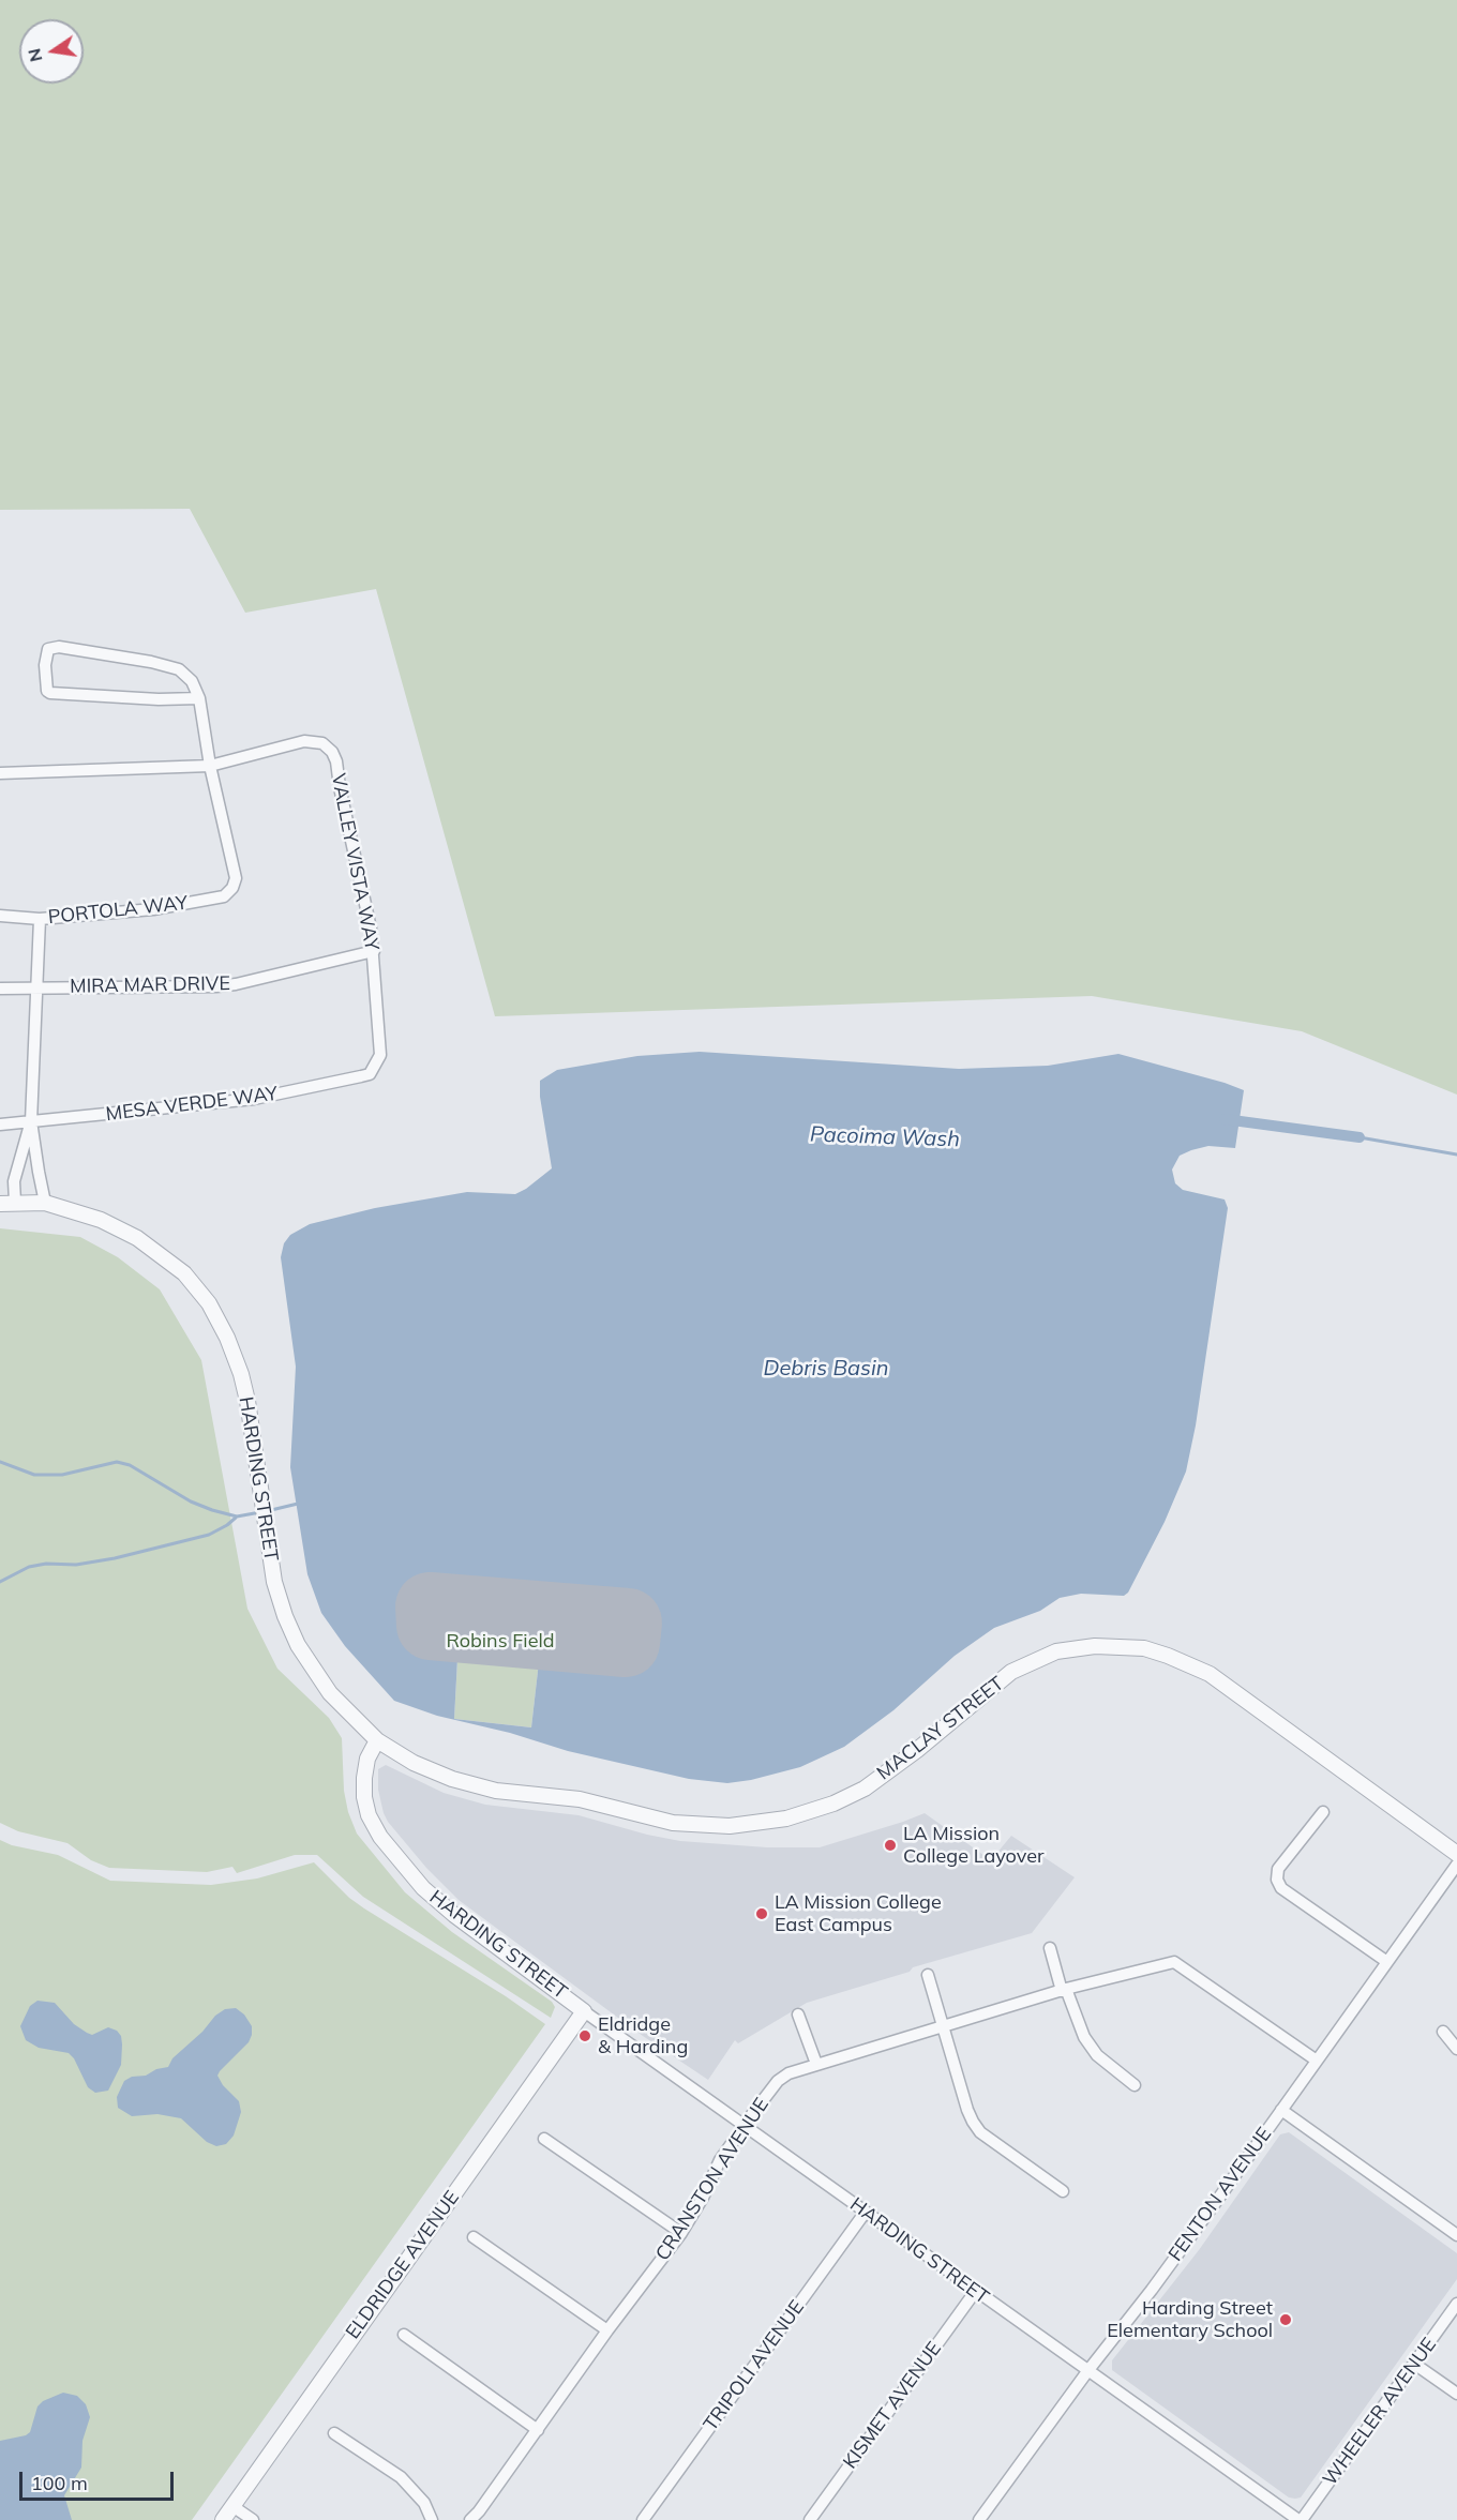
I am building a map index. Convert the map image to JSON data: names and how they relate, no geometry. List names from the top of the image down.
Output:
{
  "streets": {
    "street": [
      "VALLEY VISTA WAY",
      "PORTOLA WAY",
      "MIRA MAR DRIVE",
      "MESA VERDE WAY",
      "HARDING STREET",
      "MACLAY STREET",
      "CRANSTON AVENUE",
      "FENTON AVENUE",
      "ELDRIDGE AVENUE",
      "TRIPOLI AVENUE",
      "KISMET AVENUE",
      "WHEELER AVENUE"
    ]
  },
  "crossings": [
    ["VALLEY VISTA WAY", "PORTOLA WAY"],
    ["VALLEY VISTA WAY", "MIRA MAR DRIVE"],
    ["VALLEY VISTA WAY", "MESA VERDE WAY"],
    ["HARDING STREET", "MACLAY STREET"],
    ["HARDING STREET", "CRANSTON AVENUE"],
    ["HARDING STREET", "FENTON AVENUE"],
    ["HARDING STREET", "ELDRIDGE AVENUE"],
    ["HARDING STREET", "TRIPOLI AVENUE"],
    ["HARDING STREET", "KISMET AVENUE"],
    ["HARDING STREET", "WHEELER AVENUE"],
    ["CRANSTON AVENUE", "FENTON AVENUE"]
  ],
  "water": ["Pacoima Wash", "Debris Basin"],
  "parks": ["Robins Field"],
  "places": [
    "LA Mission College Layover",
    "LA Mission College East Campus",
    "Eldridge & Harding",
    "Harding Street Elementary School"
  ],
  "scale_bar": "100 m",
  "north": "left"
}
